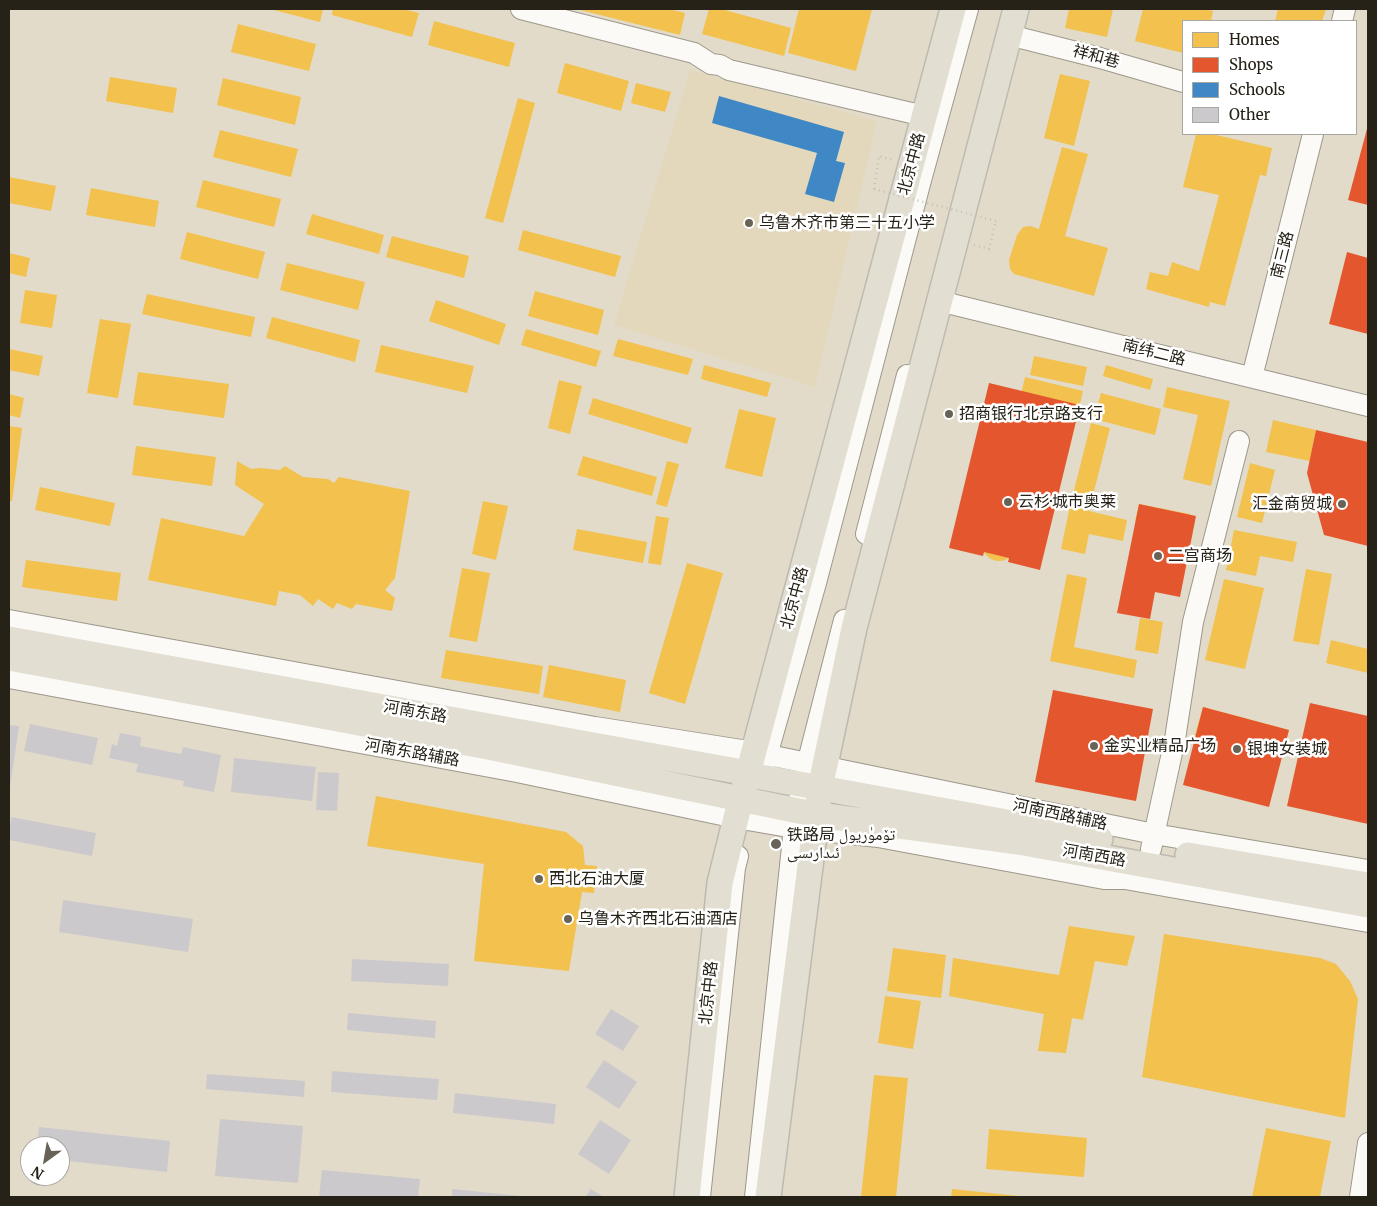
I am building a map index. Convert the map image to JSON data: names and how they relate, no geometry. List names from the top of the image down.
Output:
{
  "streets": {
    "main road": ["北京中路", "河南东路", "河南西路"],
    "street": [
      "祥和巷",
      "南三路",
      "南纬二路",
      "河南东路辅路"
    ]
  },
  "crossings": [
    ["北京中路", "河南东路"],
    ["北京中路", "河南东路辅路"],
    ["南三路", "南纬二路"],
    ["河南东路", "河南东路辅路"],
    ["河南东路", "河南西路"]
  ],
  "places": [
    "乌鲁木齐市第三十五小学",
    "招商银行北京路支行",
    "云杉·城市奥莱",
    "汇金商贸城",
    "二宫商场",
    "金实业精品广场",
    "银坤女装城",
    "铁路局 تۆمۈريول ئىدارىسى",
    "西北石油大厦",
    "乌鲁木齐西北石油酒店"
  ],
  "legend": [
    "Homes",
    "Shops",
    "Schools",
    "Other"
  ],
  "north": "bottom left"
}
